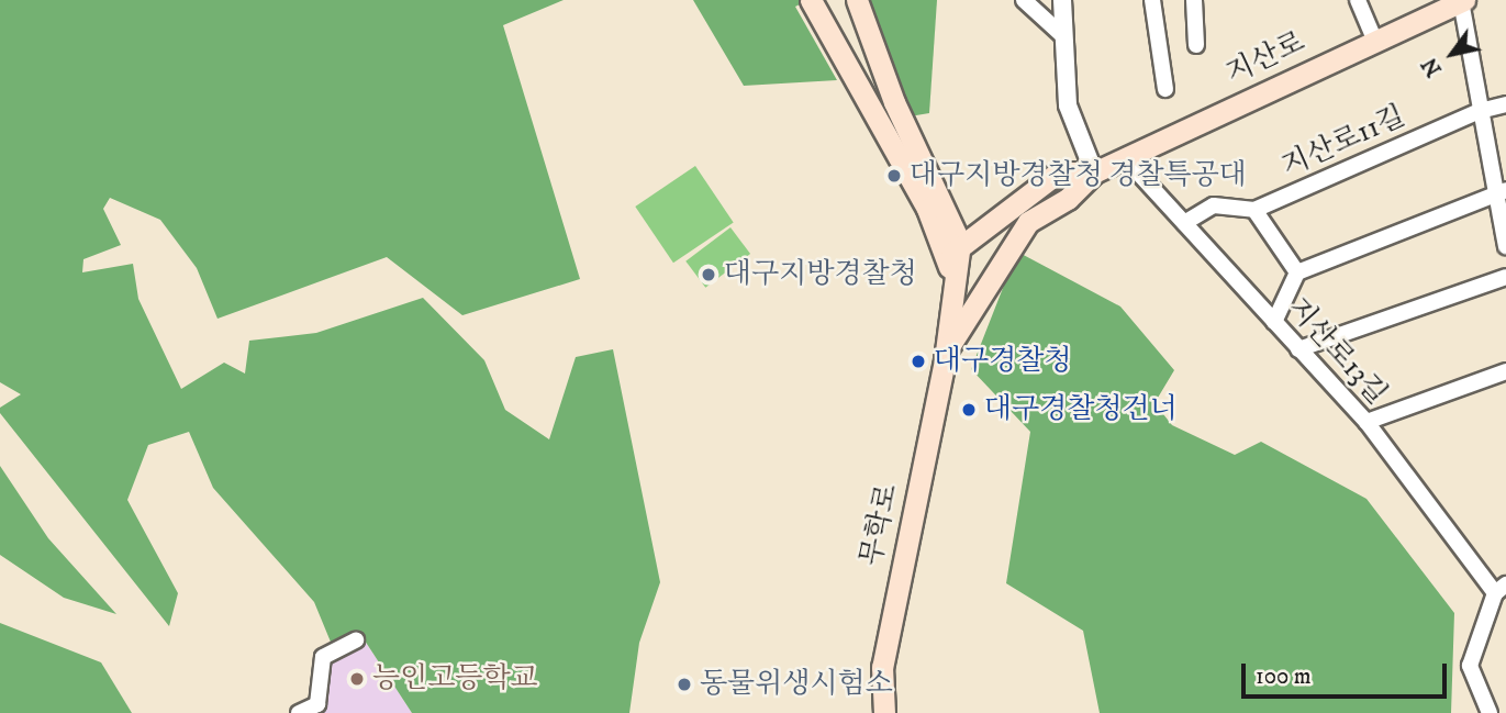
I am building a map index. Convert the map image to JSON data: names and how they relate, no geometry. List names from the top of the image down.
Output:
{
  "streets": {
    "main road": ["지산로", "무학로"],
    "street": ["지산로11길", "지산로13길"]
  },
  "crossings": [
    ["지산로", "지산로13길"],
    ["지산로", "무학로"],
    ["지산로11길", "지산로13길"]
  ],
  "places": [
    "대구지방경찰청 경찰특공대",
    "대구지방경찰청",
    "대구경찰청",
    "대구경찰청건너",
    "능인고등학교",
    "동물위생시험소"
  ],
  "scale_bar": "100 m",
  "north": "bottom left"
}
